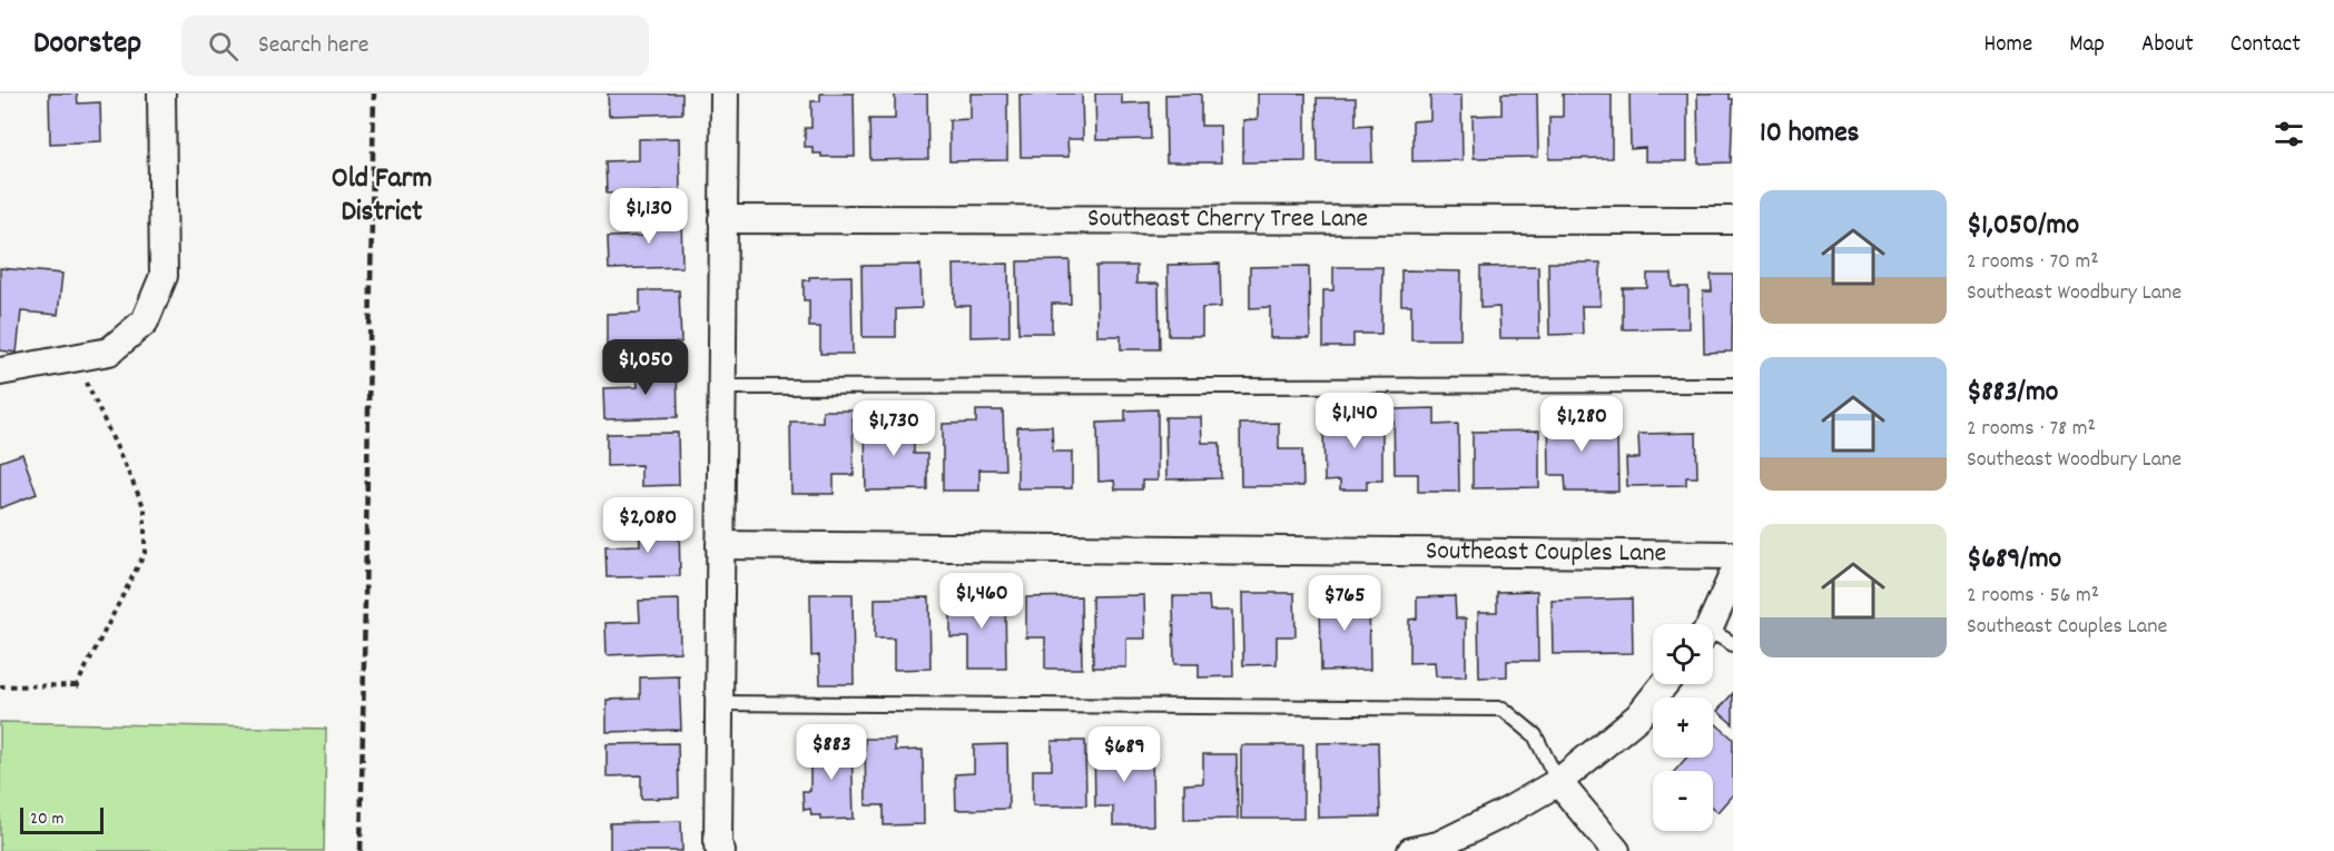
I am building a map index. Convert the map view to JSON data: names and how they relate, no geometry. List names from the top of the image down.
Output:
{
  "streets": {
    "street": ["Southeast Cherry Tree Lane", "Southeast Couples Lane"]
  },
  "districts": ["Old Farm District"],
  "scale_bar": "20 m",
  "page": {
    "header": "Doorstep",
    "search": "Search here",
    "nav": [
      "Home",
      "Map",
      "About",
      "Contact"
    ],
    "heading": "10 homes",
    "list": [
      {
        "name": "$1,050/mo",
        "note": "2 rooms · 70 m² · Southeast Woodbury Lane"
      },
      {
        "name": "$883/mo",
        "note": "2 rooms · 78 m² · Southeast Woodbury Lane"
      },
      {
        "name": "$689/mo",
        "note": "2 rooms · 56 m² · Southeast Couples Lane"
      }
    ],
    "price": [
      "$1,130",
      "$1,050",
      "$1,140",
      "$1,280",
      "$1,730",
      "$2,080",
      "$1,460",
      "$765",
      "$883",
      "$689"
    ],
    "map_buttons": ["+", "−"],
    "scale": "20 m"
  }
}
